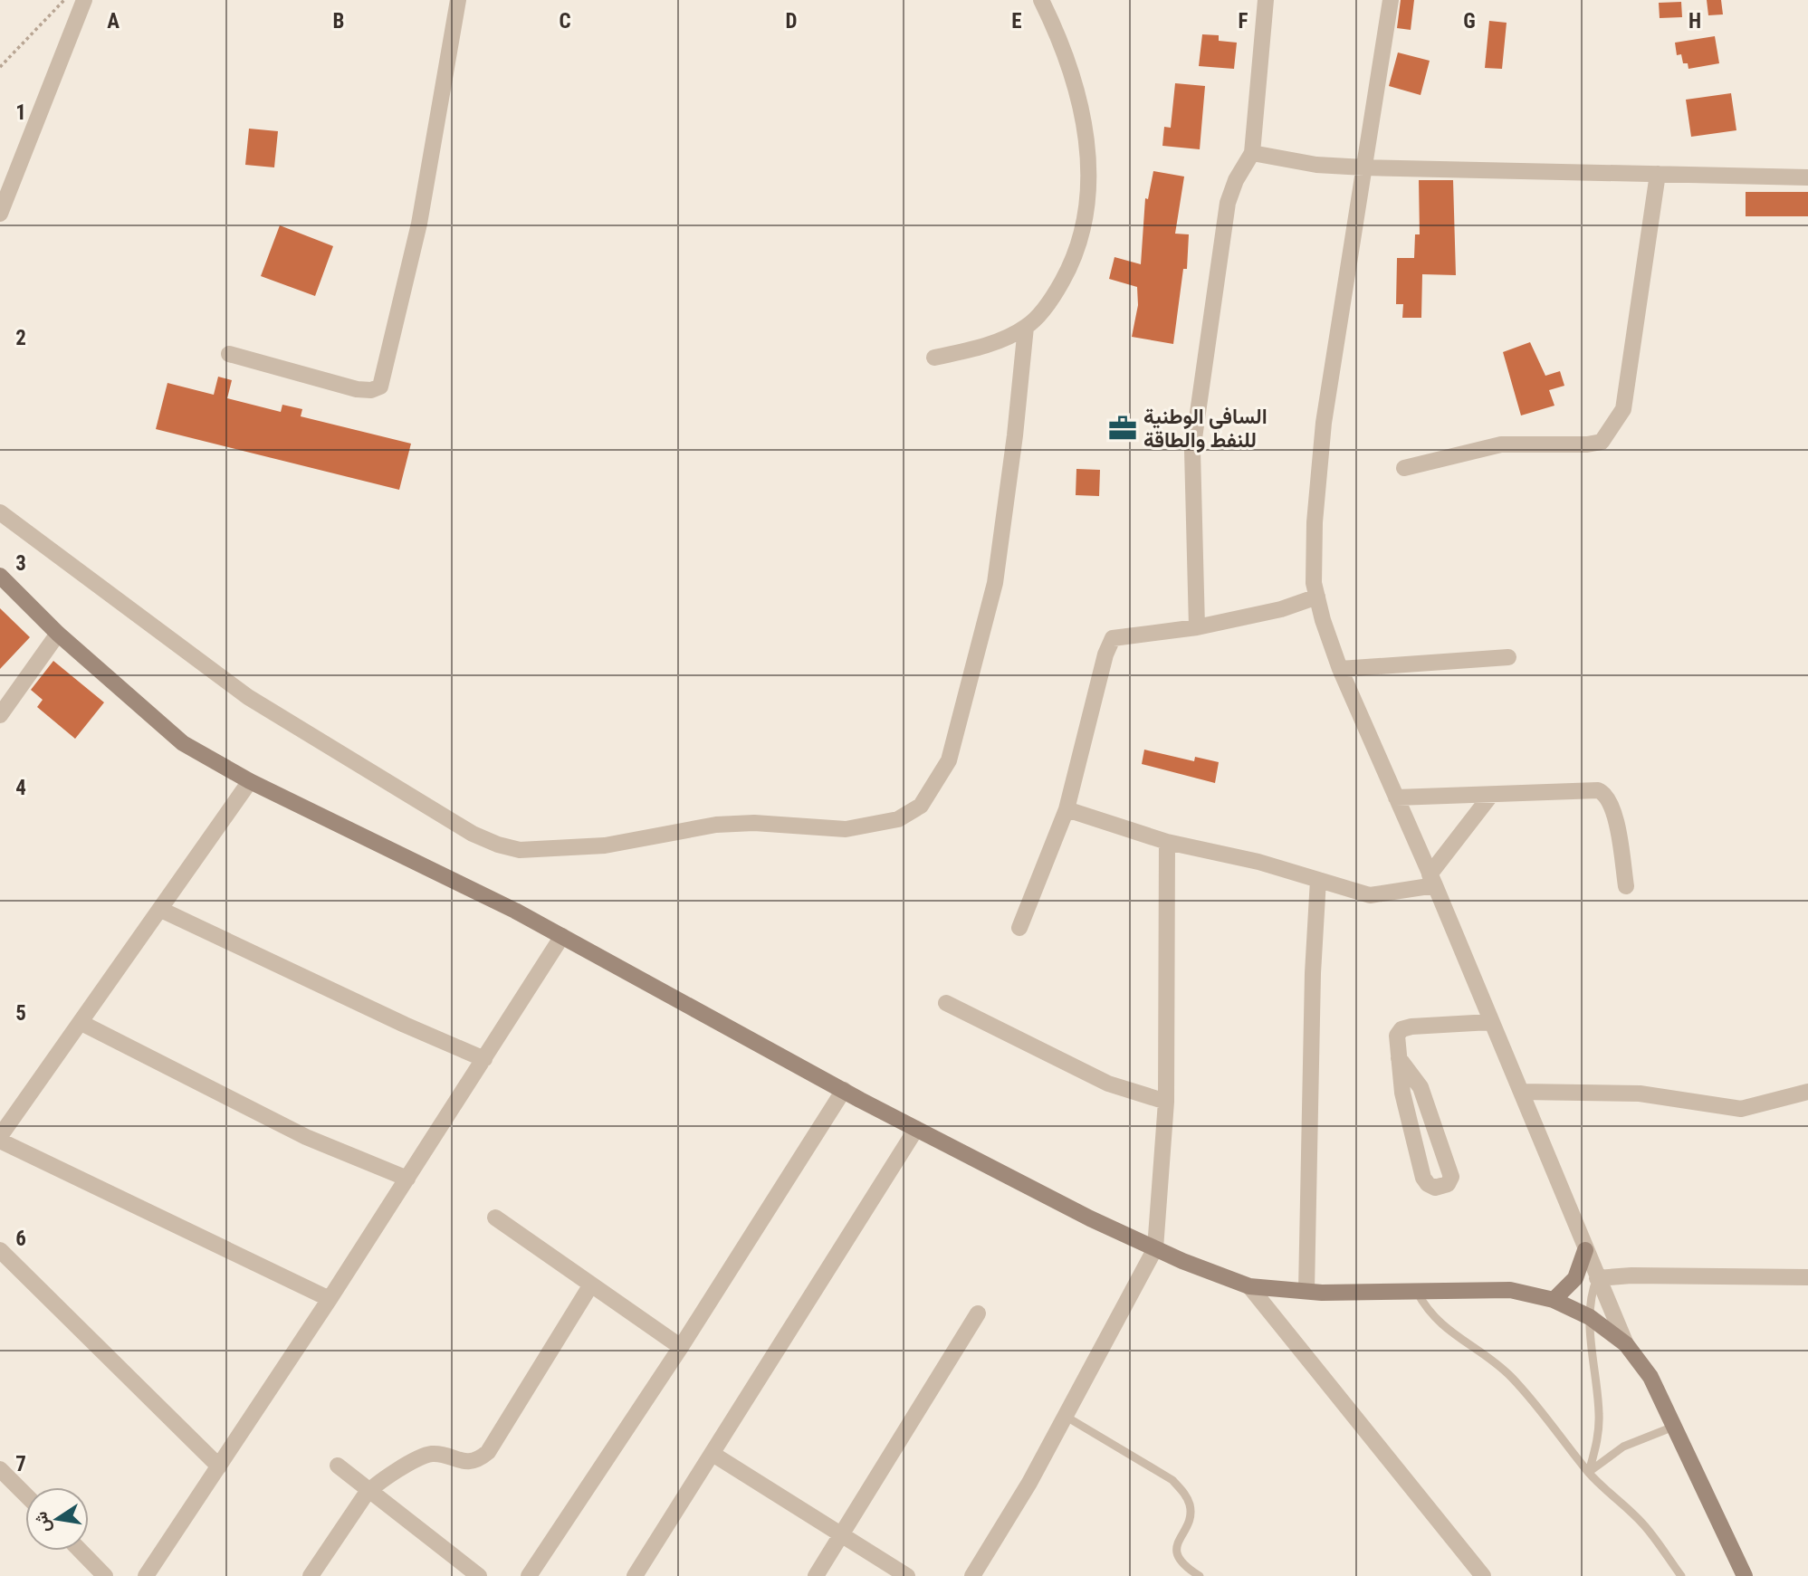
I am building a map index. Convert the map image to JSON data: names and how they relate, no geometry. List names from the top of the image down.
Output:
{
  "places": {
    "office": ["السافي الوطنية للنفط والطاقة"]
  },
  "north": "left",
  "grid": {
    "columns": [
      "A",
      "B",
      "C",
      "D",
      "E",
      "F",
      "G",
      "H"
    ],
    "rows": [
      "1",
      "2",
      "3",
      "4",
      "5",
      "6",
      "7"
    ]
  }
}
